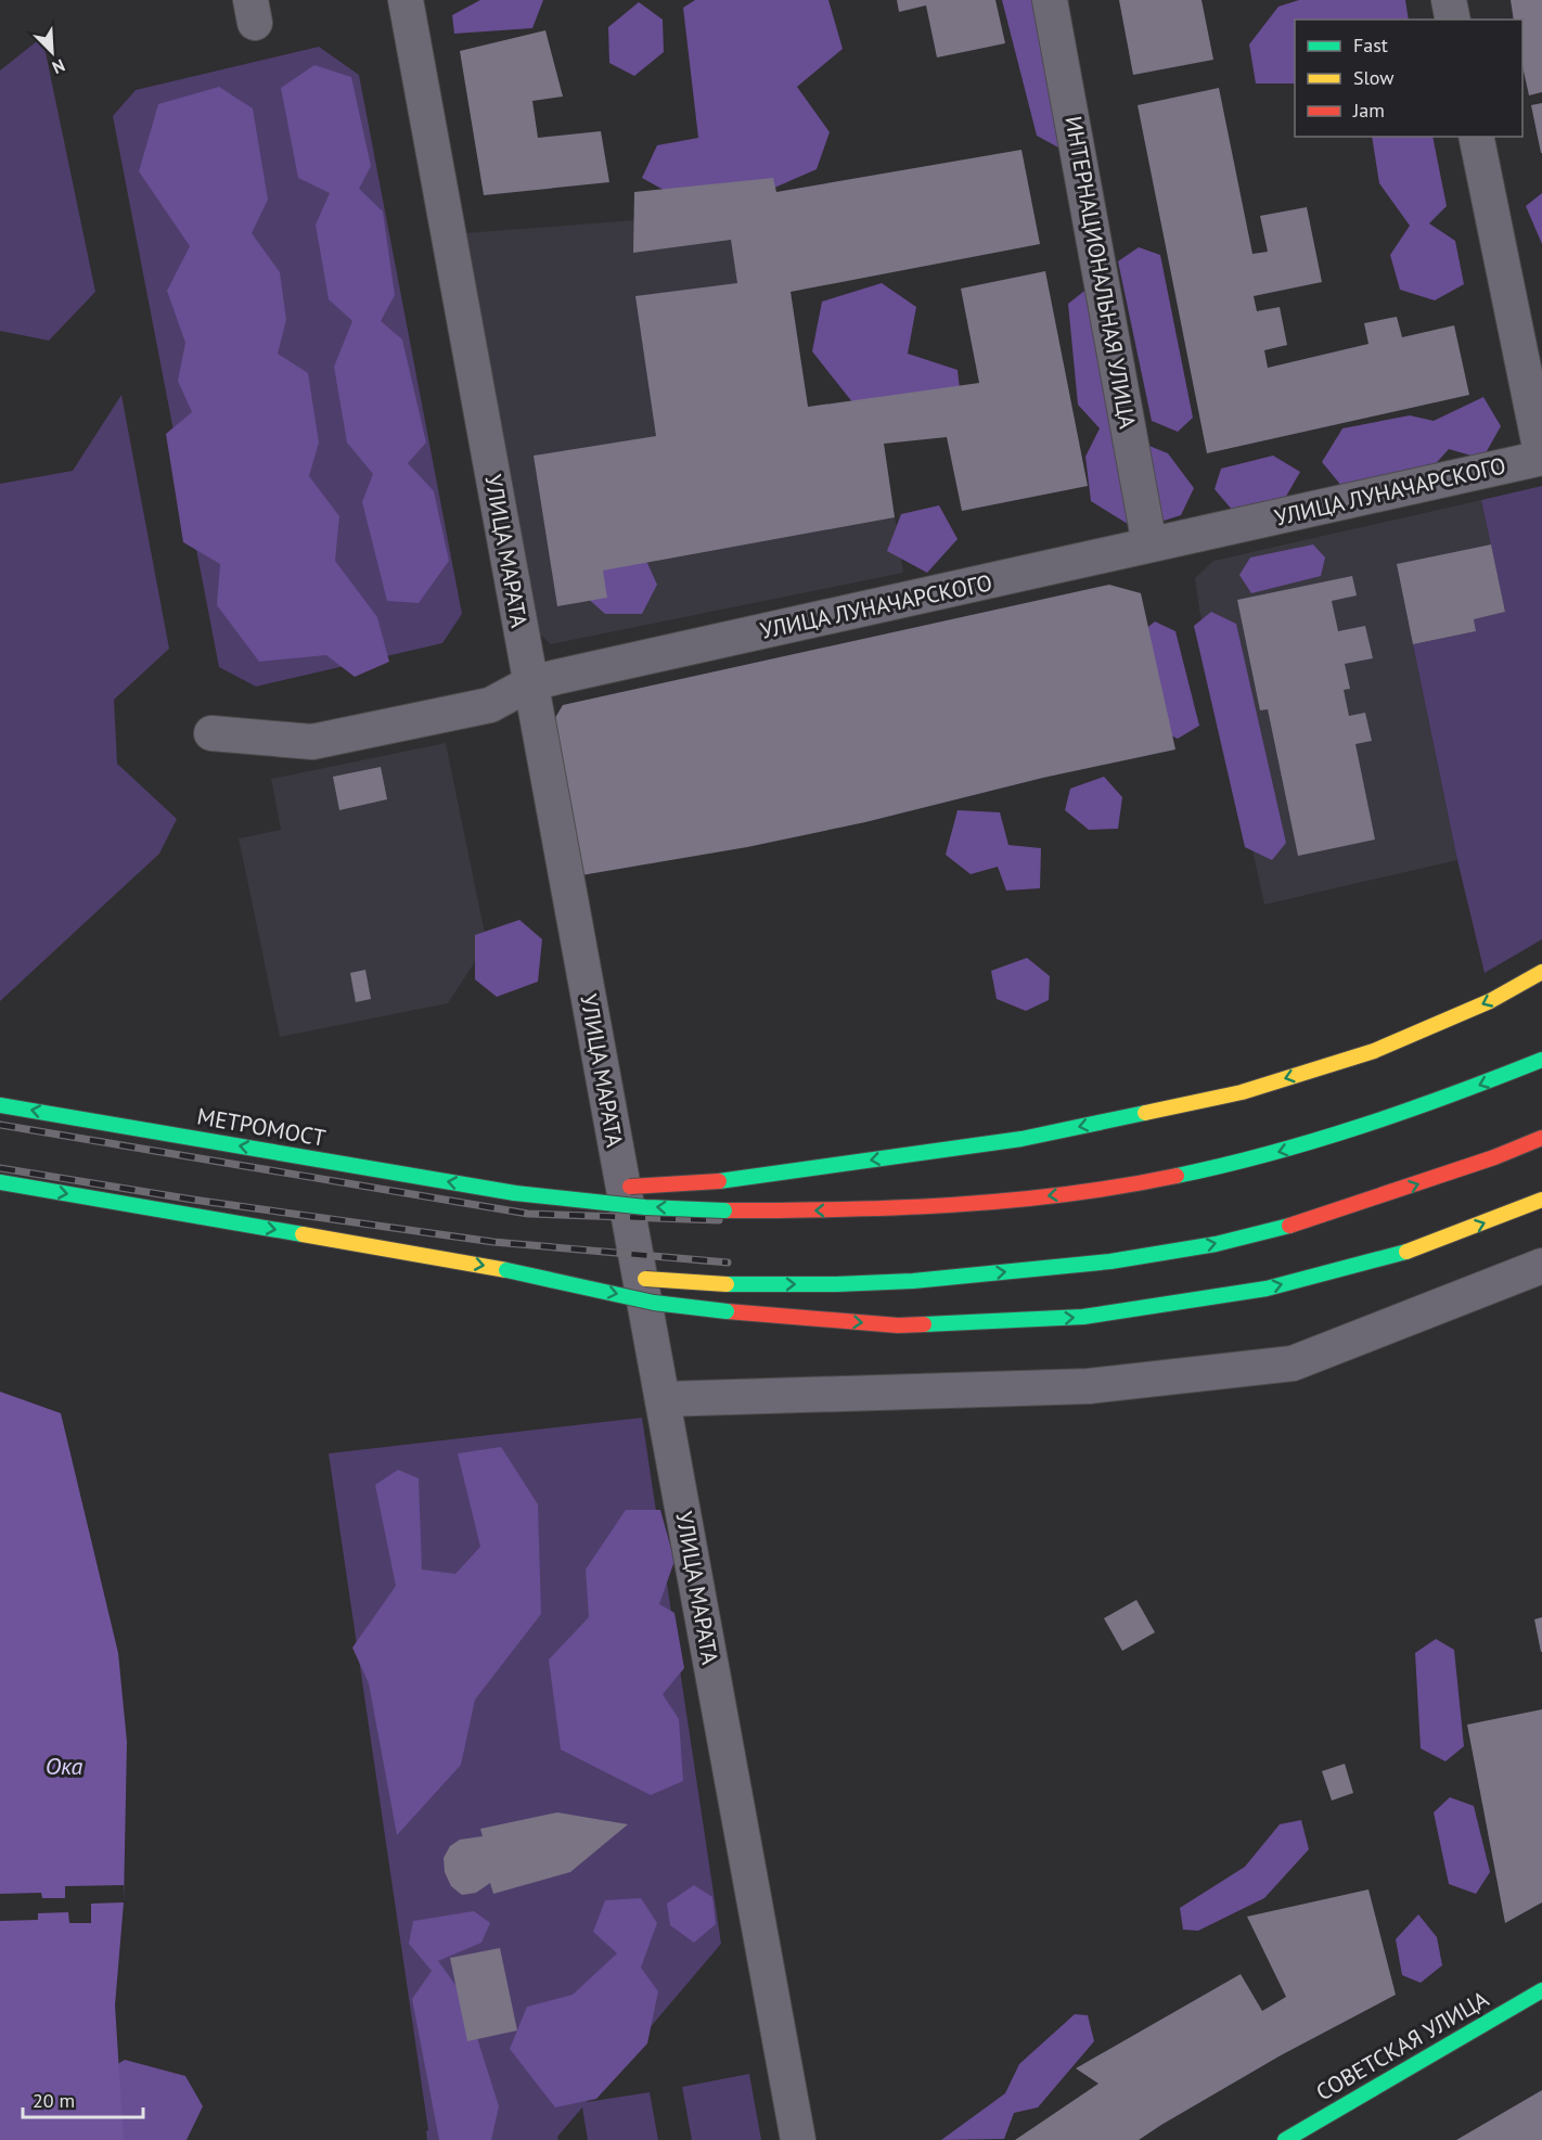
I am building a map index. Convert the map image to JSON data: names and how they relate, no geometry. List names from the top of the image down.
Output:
{
  "streets": {
    "main road": ["МЕТРОМОСТ", "СОВЕТСКАЯ УЛИЦА"],
    "street": ["ИНТЕРНАЦИОНАЛЬНАЯ УЛИЦА", "УЛИЦА ЛУНАЧАРСКОГО", "УЛИЦА МАРАТА"]
  },
  "crossings": [
    ["ИНТЕРНАЦИОНАЛЬНАЯ УЛИЦА", "УЛИЦА ЛУНАЧАРСКОГО"],
    ["УЛИЦА ЛУНАЧАРСКОГО", "УЛИЦА МАРАТА"]
  ],
  "water": ["Ока"],
  "legend": ["Fast", "Slow", "Jam"],
  "scale_bar": "20 m",
  "north": "bottom right"
}
